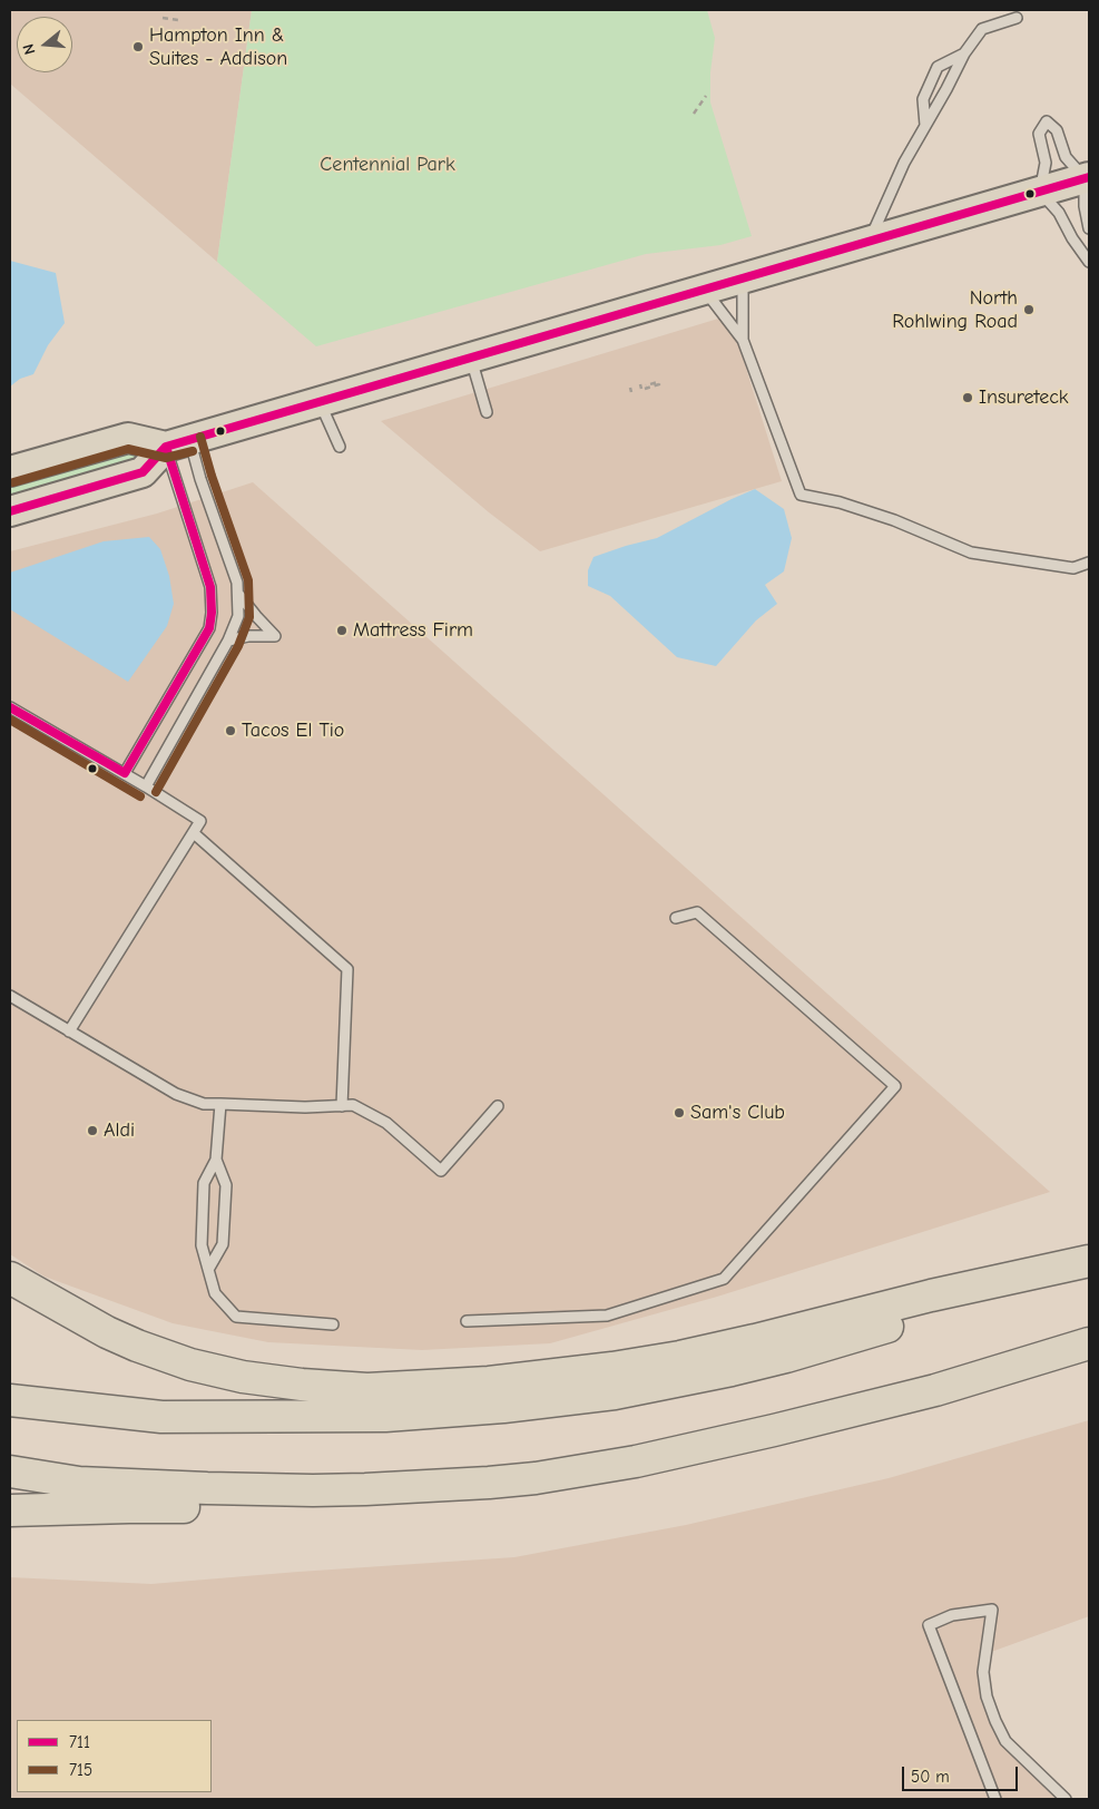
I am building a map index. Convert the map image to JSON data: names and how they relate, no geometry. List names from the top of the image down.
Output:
{
  "parks": ["Centennial Park"],
  "places": [
    "Hampton Inn & Suites - Addison",
    "North Rohlwing Road",
    "Insureteck",
    "Mattress Firm",
    "Tacos El Tio",
    "Sam's Club",
    "Aldi"
  ],
  "lines": ["transit line 711", "transit line 715"],
  "legend": ["711", "715"],
  "scale_bar": "50 m",
  "north": "left"
}
